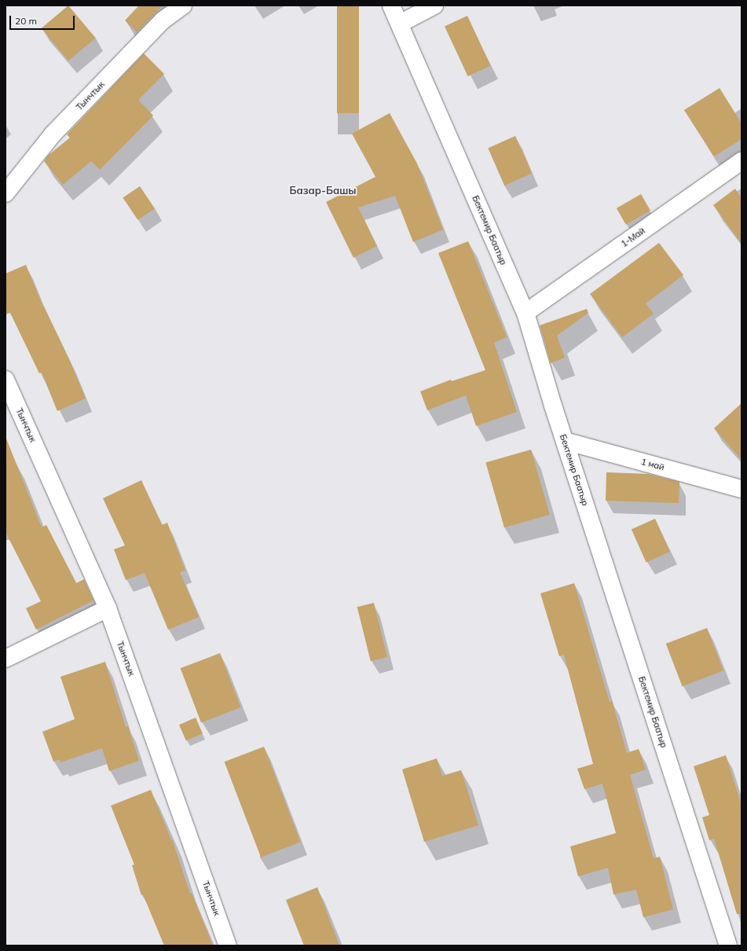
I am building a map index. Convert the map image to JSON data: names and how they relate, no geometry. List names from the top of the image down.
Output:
{
  "streets": {
    "street": [
      "Тынчтык",
      "Бектемир Баатыр",
      "1-Май",
      "1 май"
    ]
  },
  "crossings": [
    ["Бектемир Баатыр", "1-Май"],
    ["Бектемир Баатыр", "1 май"]
  ],
  "districts": ["Базар-Башы"],
  "scale_bar": "20 m"
}
